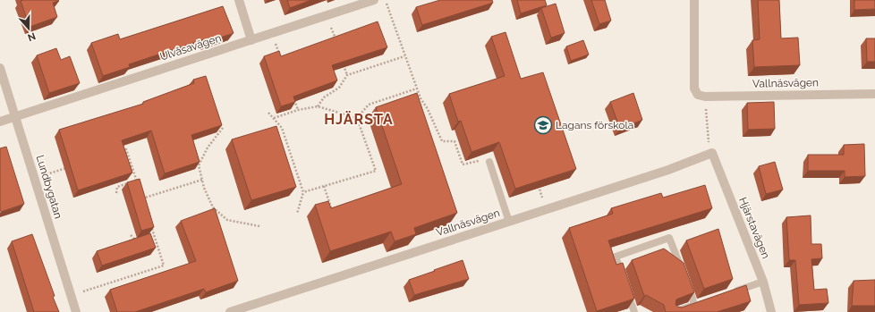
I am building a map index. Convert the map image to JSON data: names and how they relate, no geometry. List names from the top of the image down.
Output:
{
  "streets": {
    "street": [
      "Ulvåsavägen",
      "Vallnäsvägen",
      "Lundbygatan",
      "Hjärstavägen"
    ]
  },
  "crossings": [
    ["Ulvåsavägen", "Lundbygatan"],
    ["Vallnäsvägen", "Hjärstavägen"]
  ],
  "districts": ["HJÄRSTA"],
  "places": {
    "school or university": ["Lagans förskola"]
  },
  "north": "bottom"
}
